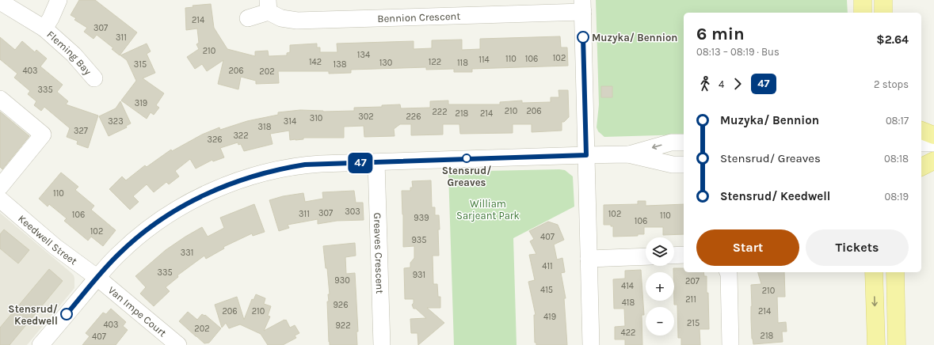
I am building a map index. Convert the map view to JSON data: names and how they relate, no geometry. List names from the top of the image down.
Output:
{
  "streets": {
    "street": [
      "Bennion Crescent",
      "Fleming Bay",
      "Keedwell Street",
      "Greaves Crescent",
      "Van Impe Court"
    ]
  },
  "crossings": [
    ["Keedwell Street", "Van Impe Court"]
  ],
  "parks": ["William Sarjeant Park"],
  "places": ["Muzyka/ Bennion", "Stensrud/ Greaves", "Stensrud/ Keedwell"],
  "lines": ["bus line 47"],
  "house_numbers": [
    "214",
    "307",
    "311",
    "210",
    "134",
    "102",
    "110",
    "106",
    "114",
    "142",
    "122",
    "130",
    "118",
    "315",
    "138",
    "403",
    "206",
    "202",
    "335",
    "319",
    "210",
    "206",
    "222",
    "218",
    "214",
    "302",
    "226",
    "310",
    "323",
    "314",
    "318",
    "327",
    "322",
    "326",
    "110",
    "303",
    "307",
    "311",
    "102",
    "106",
    "110",
    "939",
    "106",
    "102",
    "407",
    "935",
    "331",
    "411",
    "335",
    "931",
    "930",
    "207",
    "414",
    "415",
    "210",
    "211",
    "418",
    "926",
    "206",
    "210",
    "214",
    "419",
    "215",
    "403",
    "922",
    "202",
    "422",
    "218",
    "407"
  ],
  "page": {
    "on_map": "47",
    "heading": ["6 min", "08:13 – 08:19 · Bus", "$2.64"],
    "legs": ["4", "47", "2 stops"],
    "list": [
      {
        "name": "Muzyka/ Bennion",
        "value": "08:17"
      },
      {
        "name": "Stensrud/ Greaves",
        "value": "08:18"
      },
      {
        "name": "Stensrud/ Keedwell",
        "value": "08:19"
      }
    ],
    "buttons": ["Start", "Tickets"],
    "map_buttons": ["+", "−"]
  }
}
